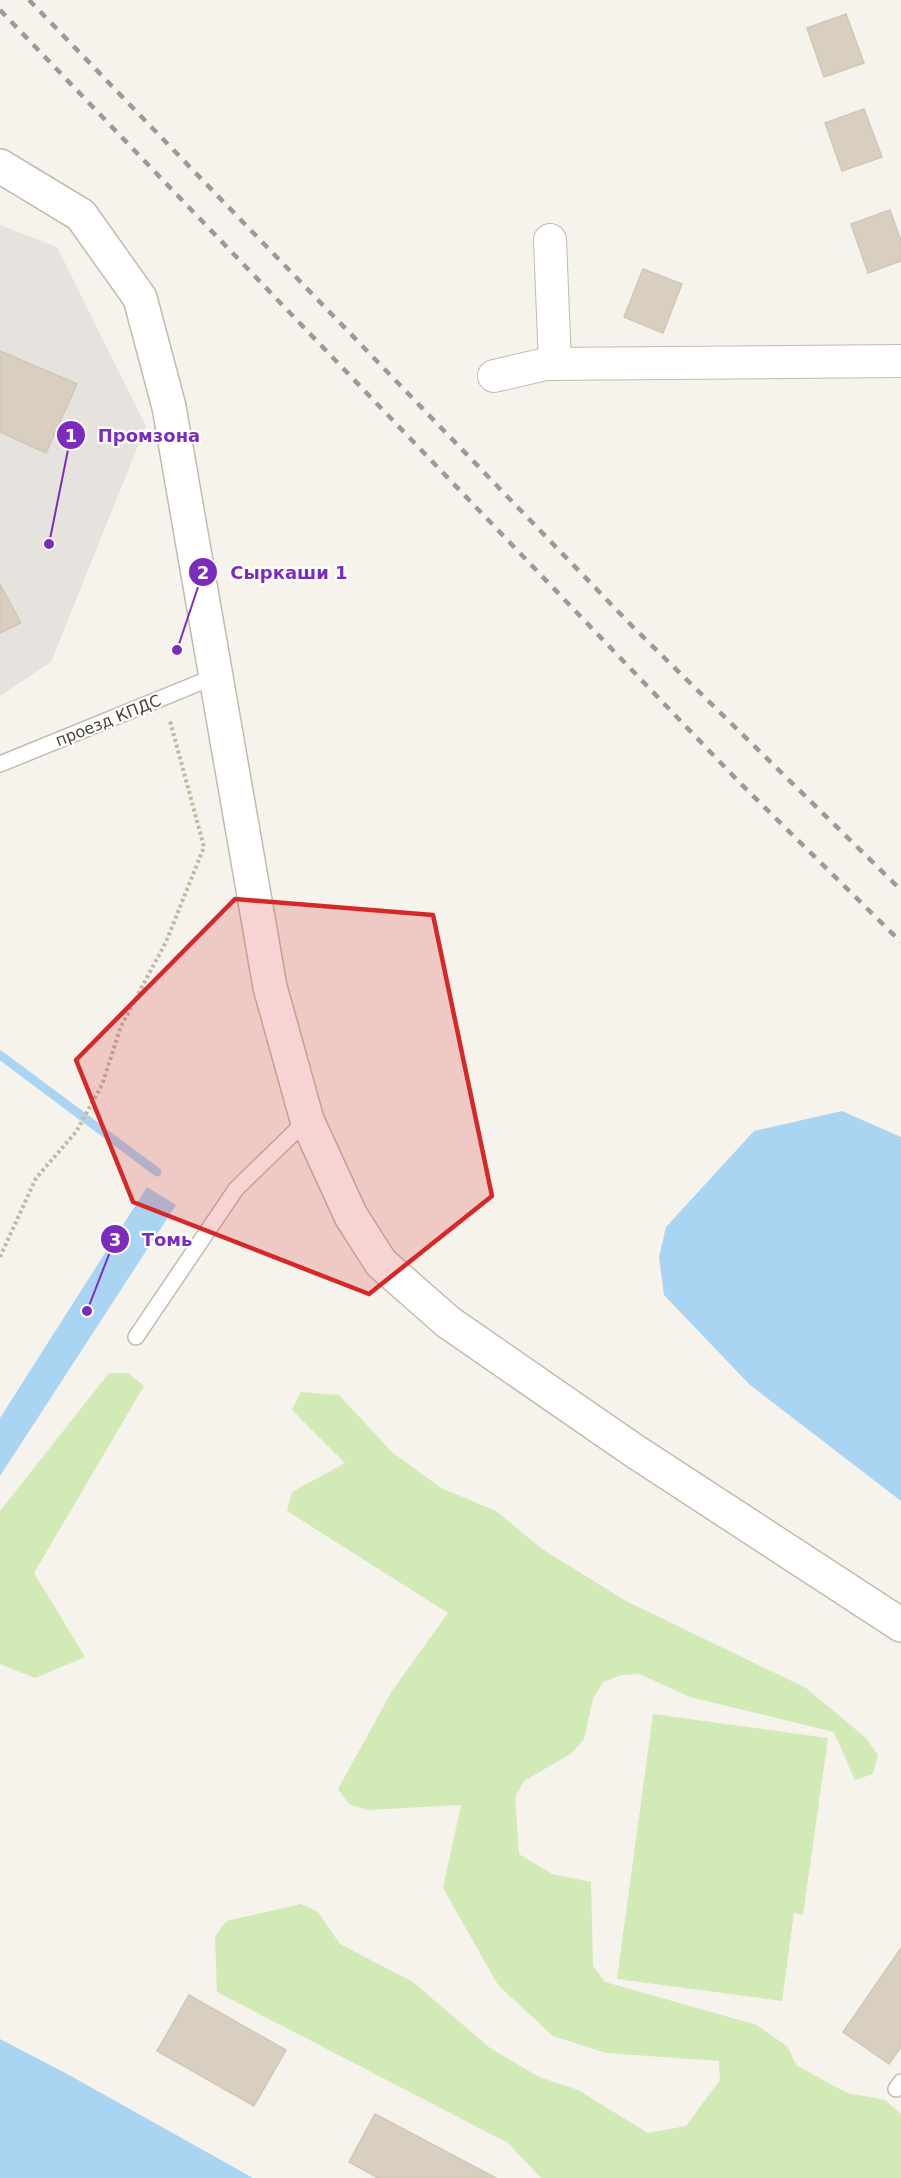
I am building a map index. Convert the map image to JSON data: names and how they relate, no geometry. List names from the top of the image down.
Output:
{
  "streets": {
    "lane": ["проезд КПДС"]
  },
  "places": ["Промзона", "Сыркаши 1", "Томь"]
}
